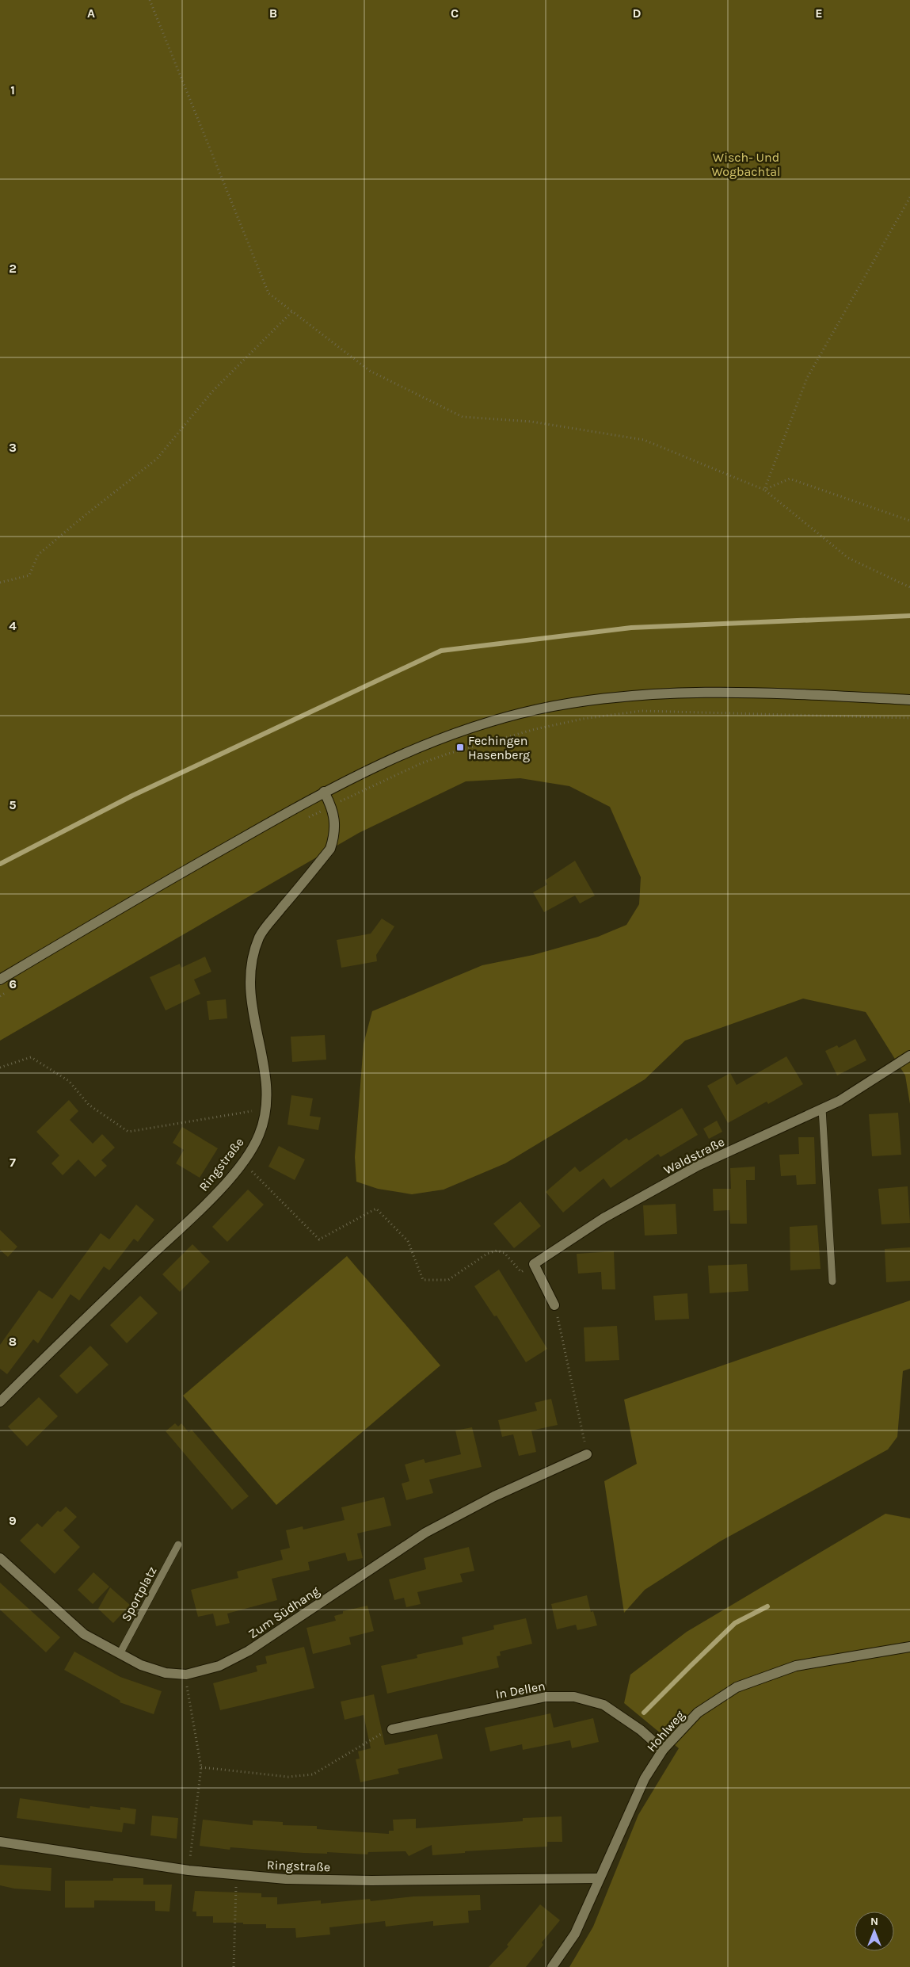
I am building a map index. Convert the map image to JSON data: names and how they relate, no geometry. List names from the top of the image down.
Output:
{
  "streets": {
    "street": [
      "Waldstraße",
      "Ringstraße",
      "Zum Südhang",
      "In Dellen",
      "Hohlweg"
    ],
    "lane": ["Sportplatz"]
  },
  "crossings": [
    ["Ringstraße", "Hohlweg"],
    ["Sportplatz", "Zum Südhang"],
    ["In Dellen", "Hohlweg"]
  ],
  "parks": ["Wisch- Und Wogbachtal"],
  "places": {
    "transit": ["Fechingen Hasenberg"]
  },
  "north": "top",
  "grid": {
    "columns": [
      "A",
      "B",
      "C",
      "D",
      "E"
    ],
    "rows": [
      "1",
      "2",
      "3",
      "4",
      "5",
      "6",
      "7",
      "8",
      "9"
    ]
  }
}
